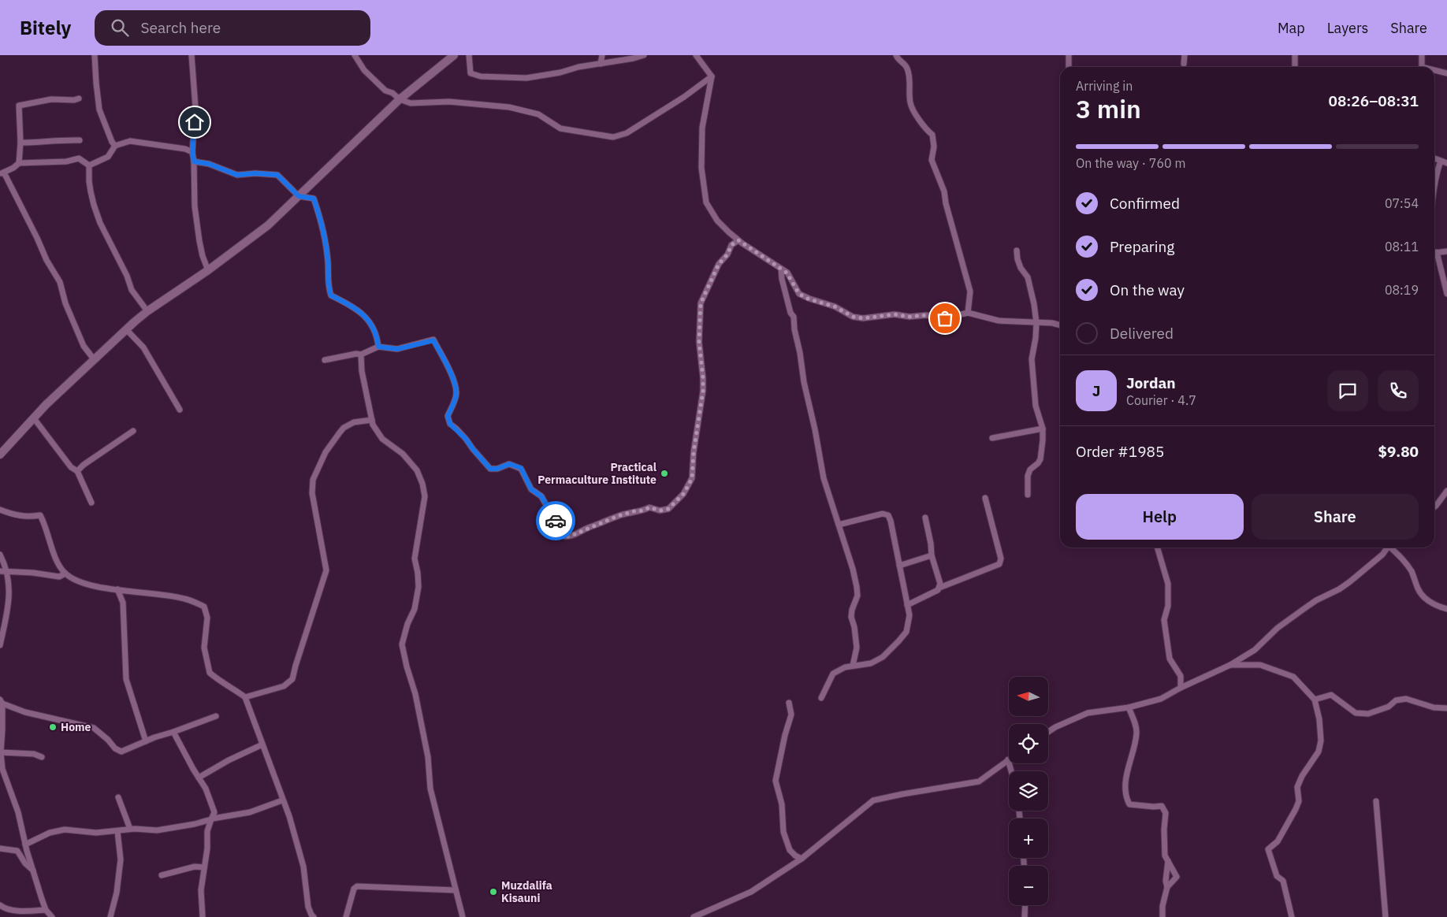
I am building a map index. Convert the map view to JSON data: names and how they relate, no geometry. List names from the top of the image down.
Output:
{
  "places": ["Practical Permaculture Institute", "Home", "Muzdalifa Kisauni"],
  "north": "left",
  "page": {
    "header": "Bitely",
    "search": "Search here",
    "nav": ["Map", "Layers", "Share"],
    "heading": ["3 min", "Arriving in", "08:26–08:31"],
    "panel": [
      "Jordan",
      "Courier · 4.7",
      "Order #1985",
      "$9.80"
    ],
    "bar": "On the way · 760 m",
    "list": [
      ["Confirmed", "07:54"],
      ["Preparing", "08:11"],
      ["On the way", "08:19"],
      "Delivered"
    ],
    "round": "J",
    "buttons": ["Help", "Share"],
    "map_buttons": ["+", "−"]
  }
}
